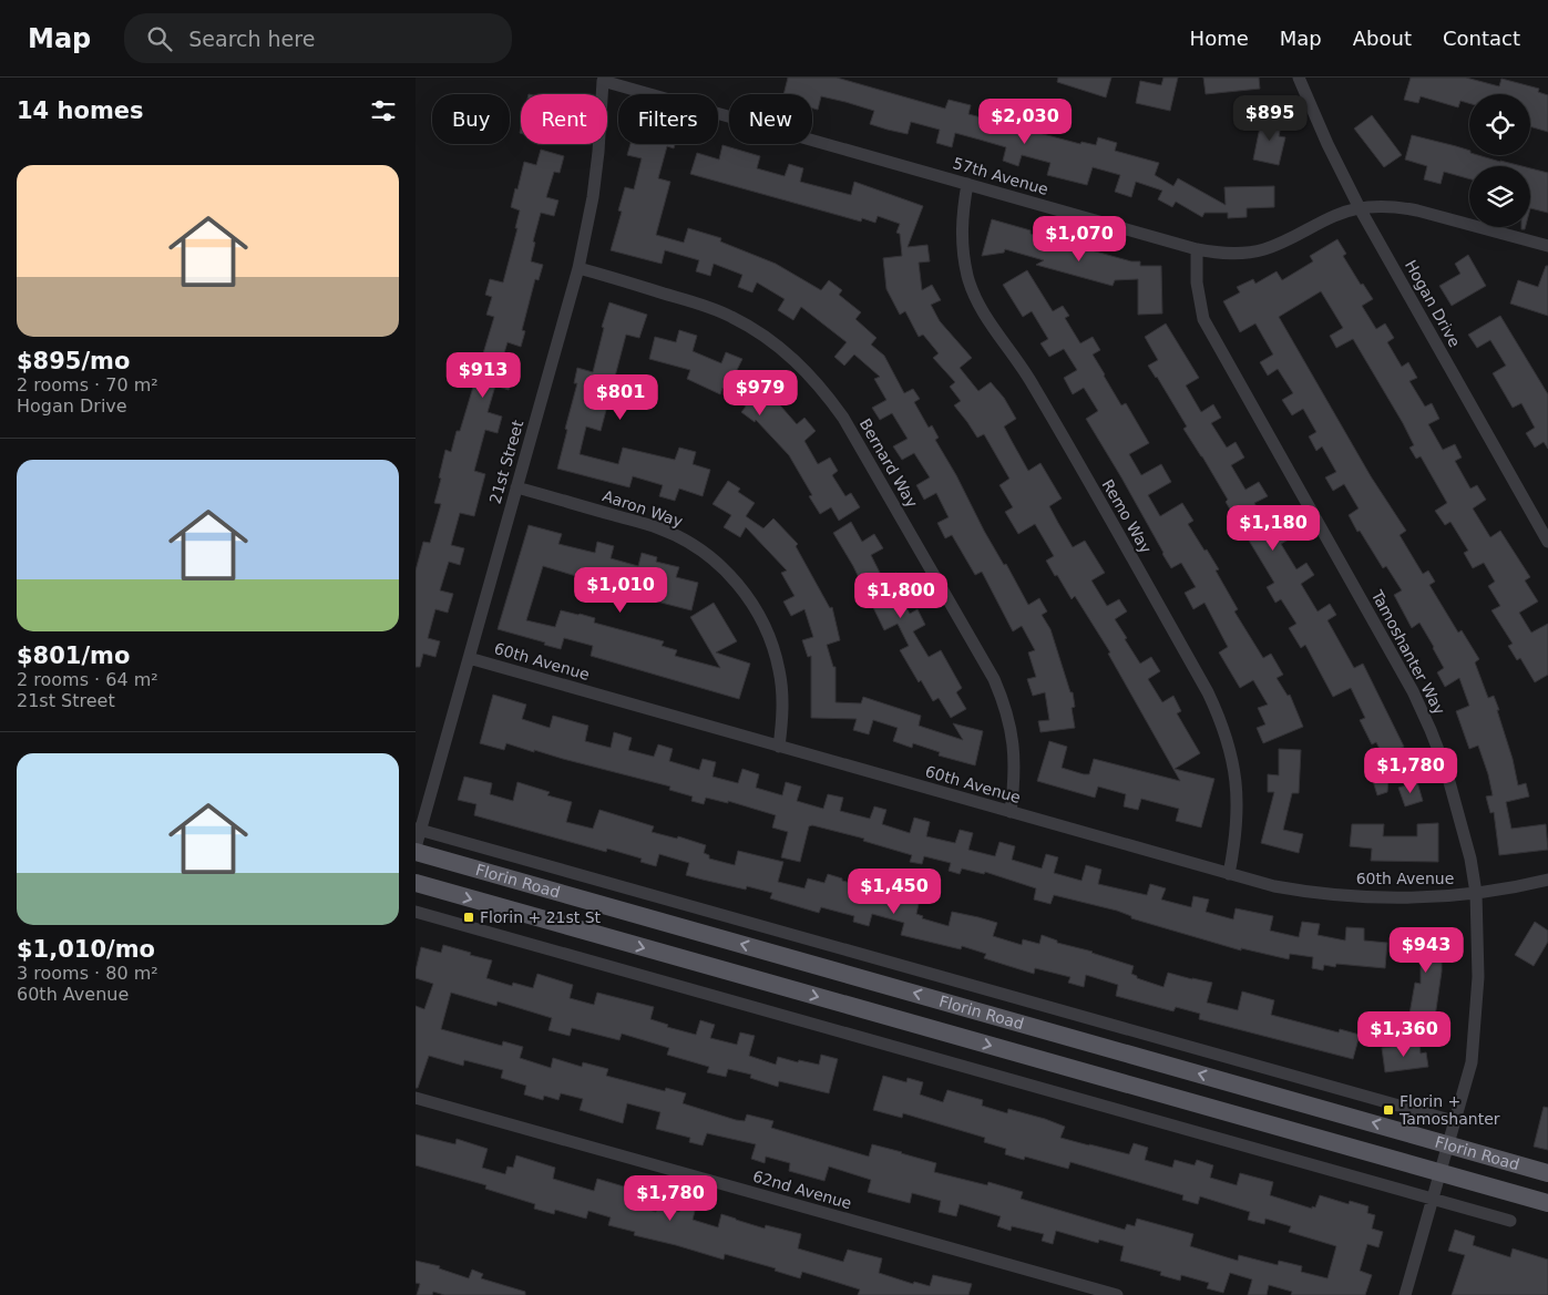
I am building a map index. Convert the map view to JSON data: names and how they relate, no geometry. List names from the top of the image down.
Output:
{
  "streets": {
    "main road": ["Florin Road"],
    "street": [
      "57th Avenue",
      "Hogan Drive",
      "21st Street",
      "Bernard Way",
      "Aaron Way",
      "Remo Way",
      "Tamoshanter Way",
      "60th Avenue",
      "62nd Avenue"
    ]
  },
  "crossings": [
    ["57th Avenue", "Hogan Drive"],
    ["57th Avenue", "21st Street"],
    ["57th Avenue", "Remo Way"],
    ["57th Avenue", "Tamoshanter Way"],
    ["21st Street", "Bernard Way"],
    ["21st Street", "Aaron Way"],
    ["21st Street", "60th Avenue"],
    ["21st Street", "Florin Road"],
    ["Bernard Way", "60th Avenue"],
    ["Aaron Way", "60th Avenue"],
    ["Remo Way", "60th Avenue"],
    ["Tamoshanter Way", "60th Avenue"],
    ["Tamoshanter Way", "Florin Road"]
  ],
  "places": {
    "transit": ["Florin + 21st St", "Florin + Tamoshanter"]
  },
  "page": {
    "header": "Map",
    "search": "Search here",
    "nav": [
      "Home",
      "Map",
      "About",
      "Contact"
    ],
    "heading": "14 homes",
    "chip": [
      "Buy",
      "Rent",
      "Filters",
      "New"
    ],
    "price": [
      "$895",
      "$2,030",
      "$1,070",
      "$913",
      "$979",
      "$801",
      "$1,180",
      "$1,010",
      "$1,800",
      "$1,780",
      "$1,450",
      "$943",
      "$1,360",
      "$1,780"
    ],
    "list": [
      {
        "name": "$895/mo",
        "note": "2 rooms · 70 m² · Hogan Drive"
      },
      {
        "name": "$801/mo",
        "note": "2 rooms · 64 m² · 21st Street"
      },
      {
        "name": "$1,010/mo",
        "note": "3 rooms · 80 m² · 60th Avenue"
      }
    ]
  }
}
